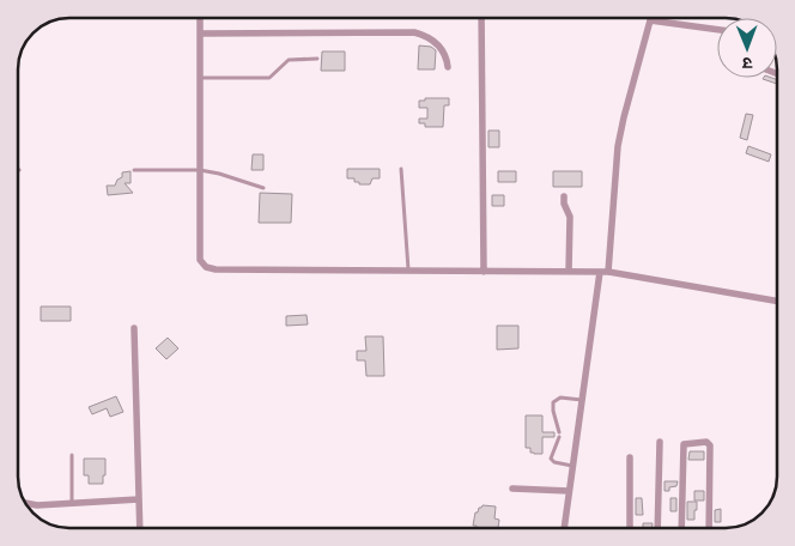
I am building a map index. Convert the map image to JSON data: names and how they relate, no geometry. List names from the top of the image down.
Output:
{
  "north": "bottom"
}
